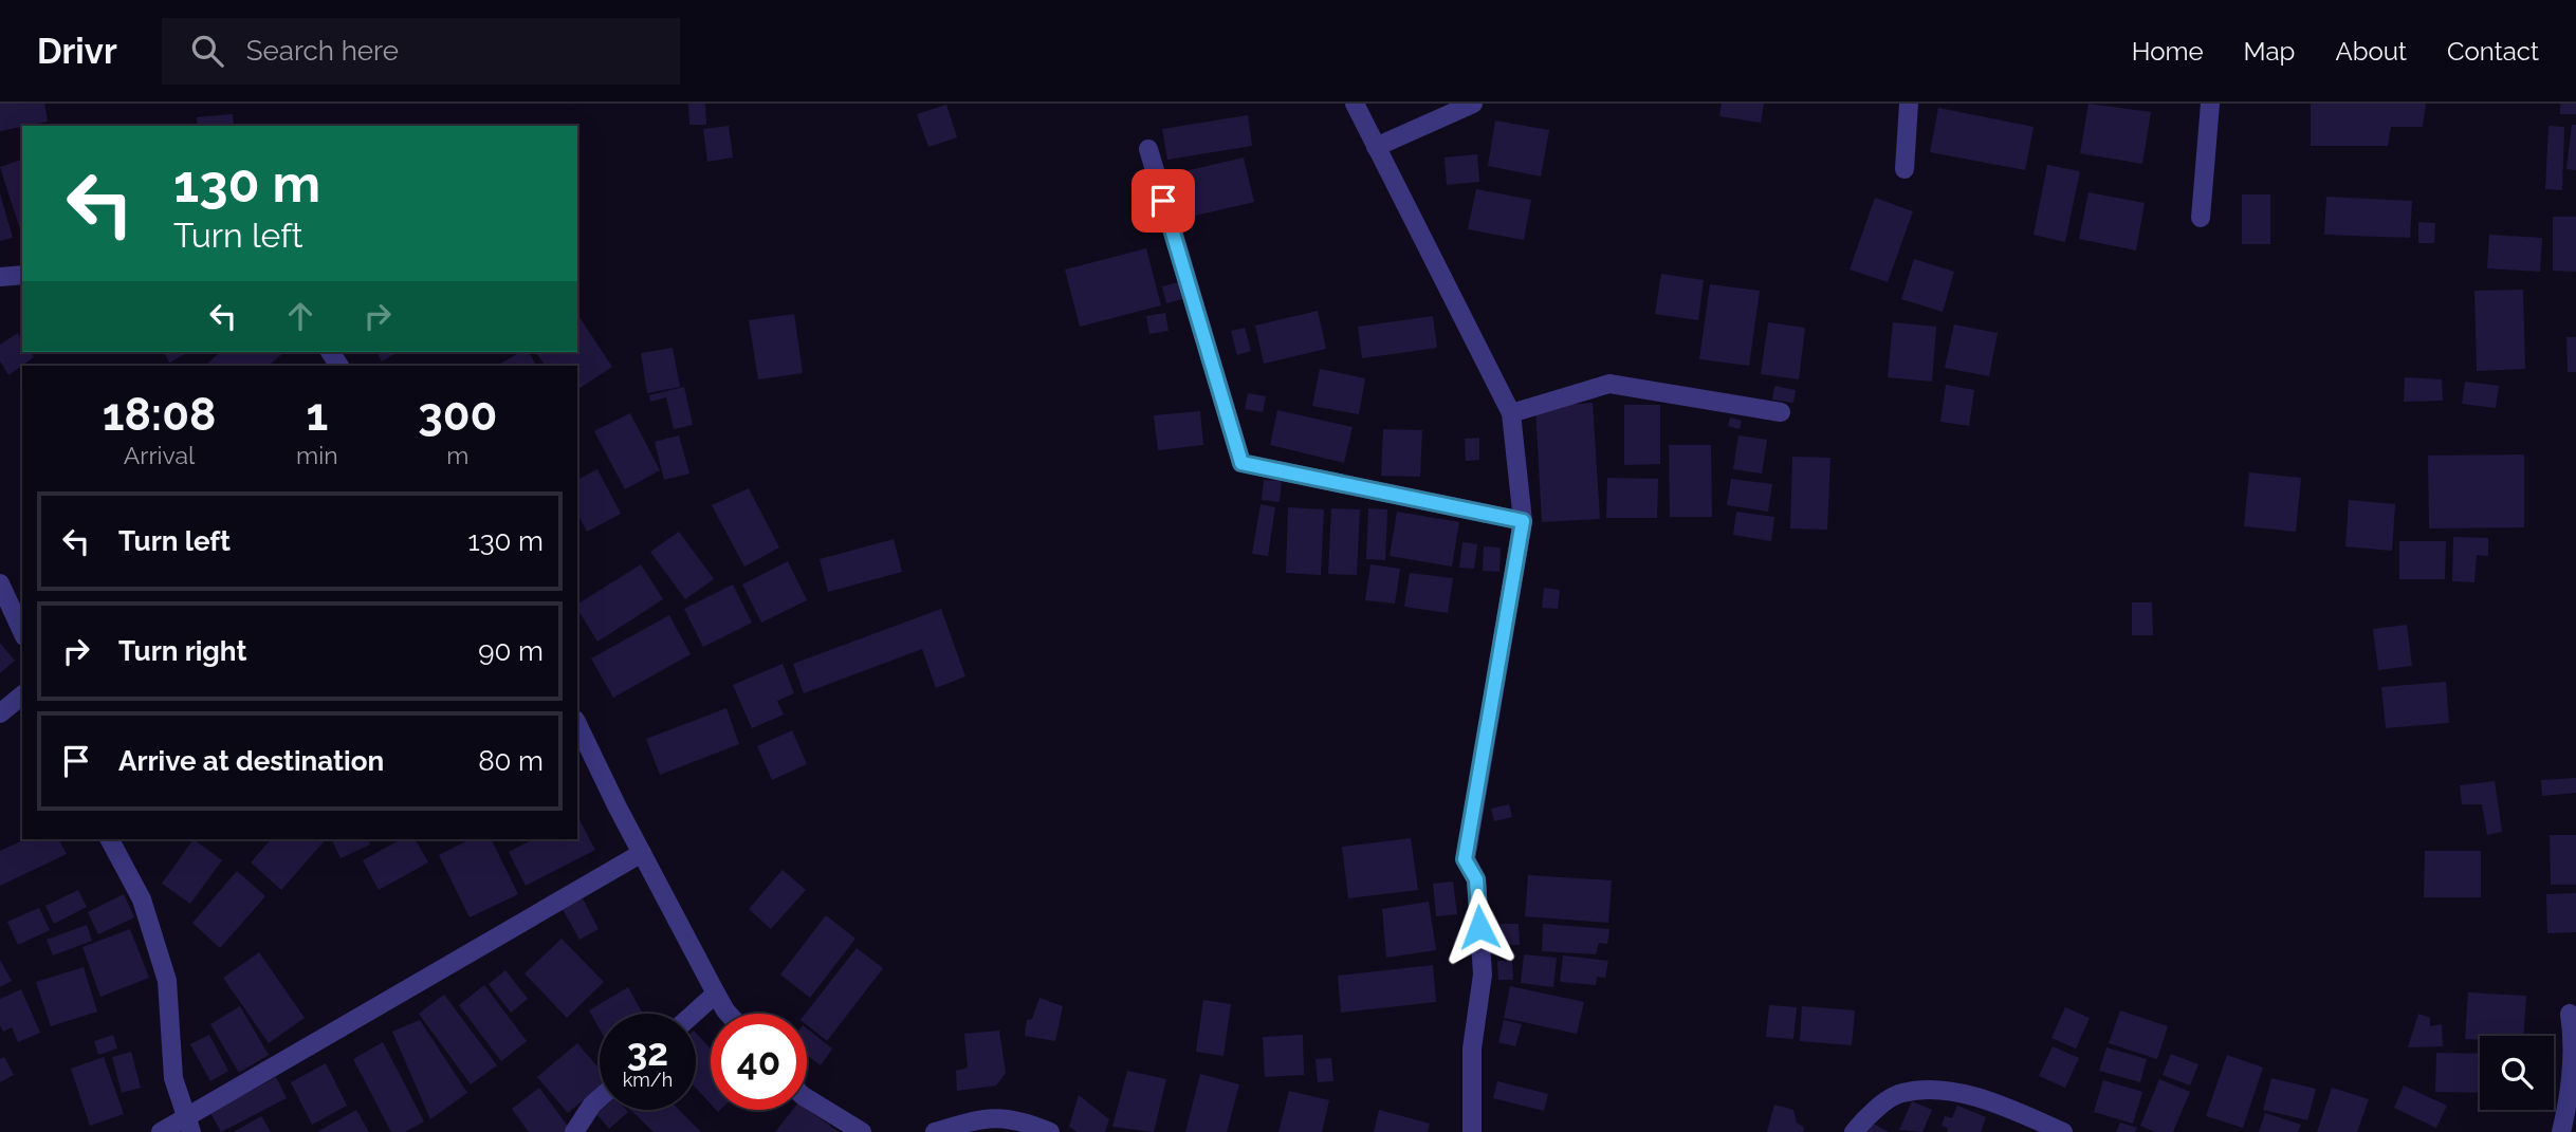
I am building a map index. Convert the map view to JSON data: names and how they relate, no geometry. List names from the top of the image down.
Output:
{
  "page": {
    "header": "Drivr",
    "search": "Search here",
    "nav": [
      "Home",
      "Map",
      "About",
      "Contact"
    ],
    "turn": ["130 m", "Turn left"],
    "eta": [
      "18:08",
      "Arrival",
      "1",
      "min",
      "300",
      "m"
    ],
    "list": [
      {
        "name": "Turn left",
        "value": "130 m"
      },
      {
        "name": "Turn right",
        "value": "90 m"
      },
      {
        "name": "Arrive at destination",
        "value": "80 m"
      }
    ],
    "speed": "32 km/h",
    "limit": "40"
  }
}
